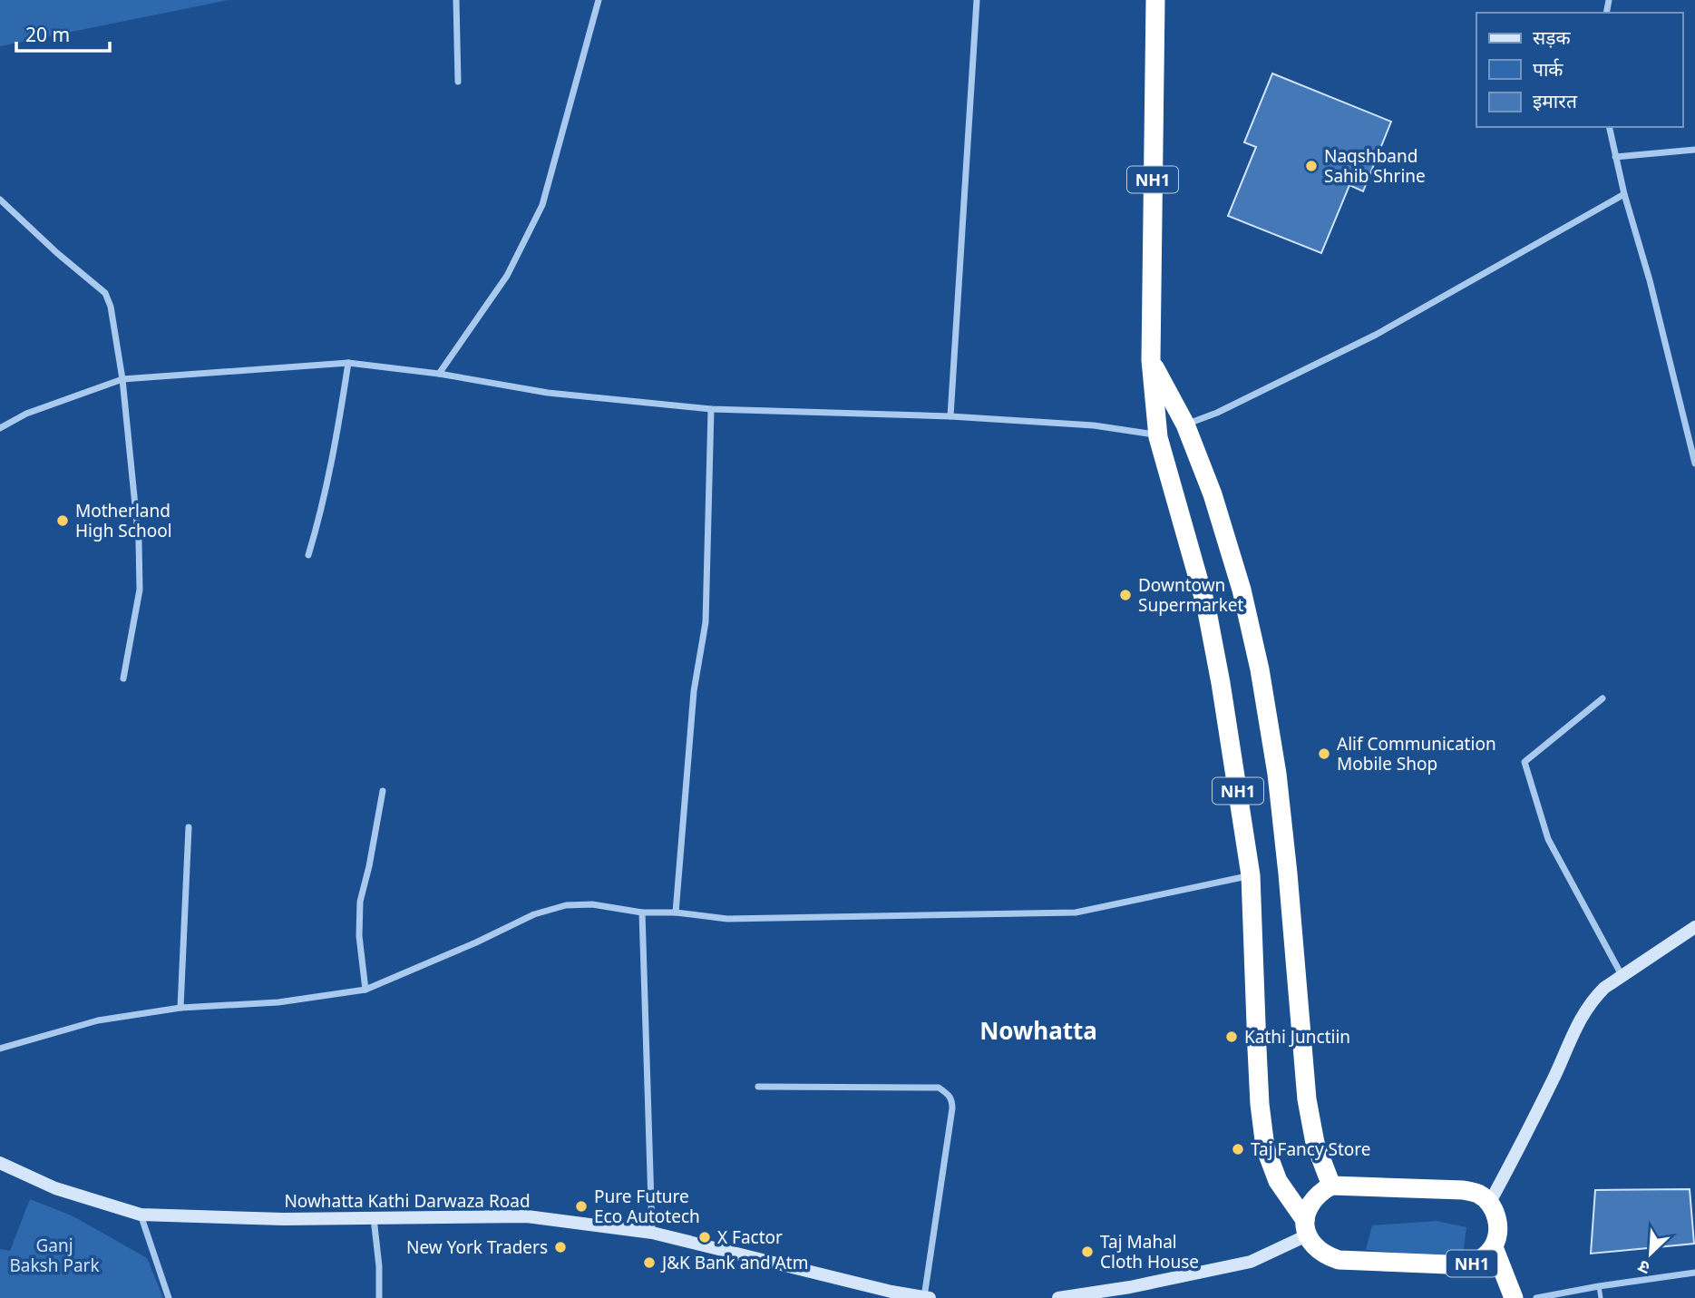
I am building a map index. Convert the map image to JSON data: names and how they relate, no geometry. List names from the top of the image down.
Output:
{
  "streets": {
    "highway": ["NH1"],
    "street": ["Nowhatta Kathi Darwaza Road"]
  },
  "districts": ["Nowhatta"],
  "parks": ["Ganj Baksh Park"],
  "places": [
    "Naqshband Sahib Shrine",
    "Motherland High School",
    "Downtown Supermarket",
    "Alif Communication Mobile Shop",
    "Kathi Junctiin",
    "Taj Fancy Store",
    "Pure Future Eco Autotech",
    "X Factor",
    "New York Traders",
    "Taj Mahal Cloth House",
    "J&K Bank and Atm"
  ],
  "legend": ["सड़क", "पार्क", "इमारत"],
  "scale_bar": "20 m",
  "north": "bottom left"
}
